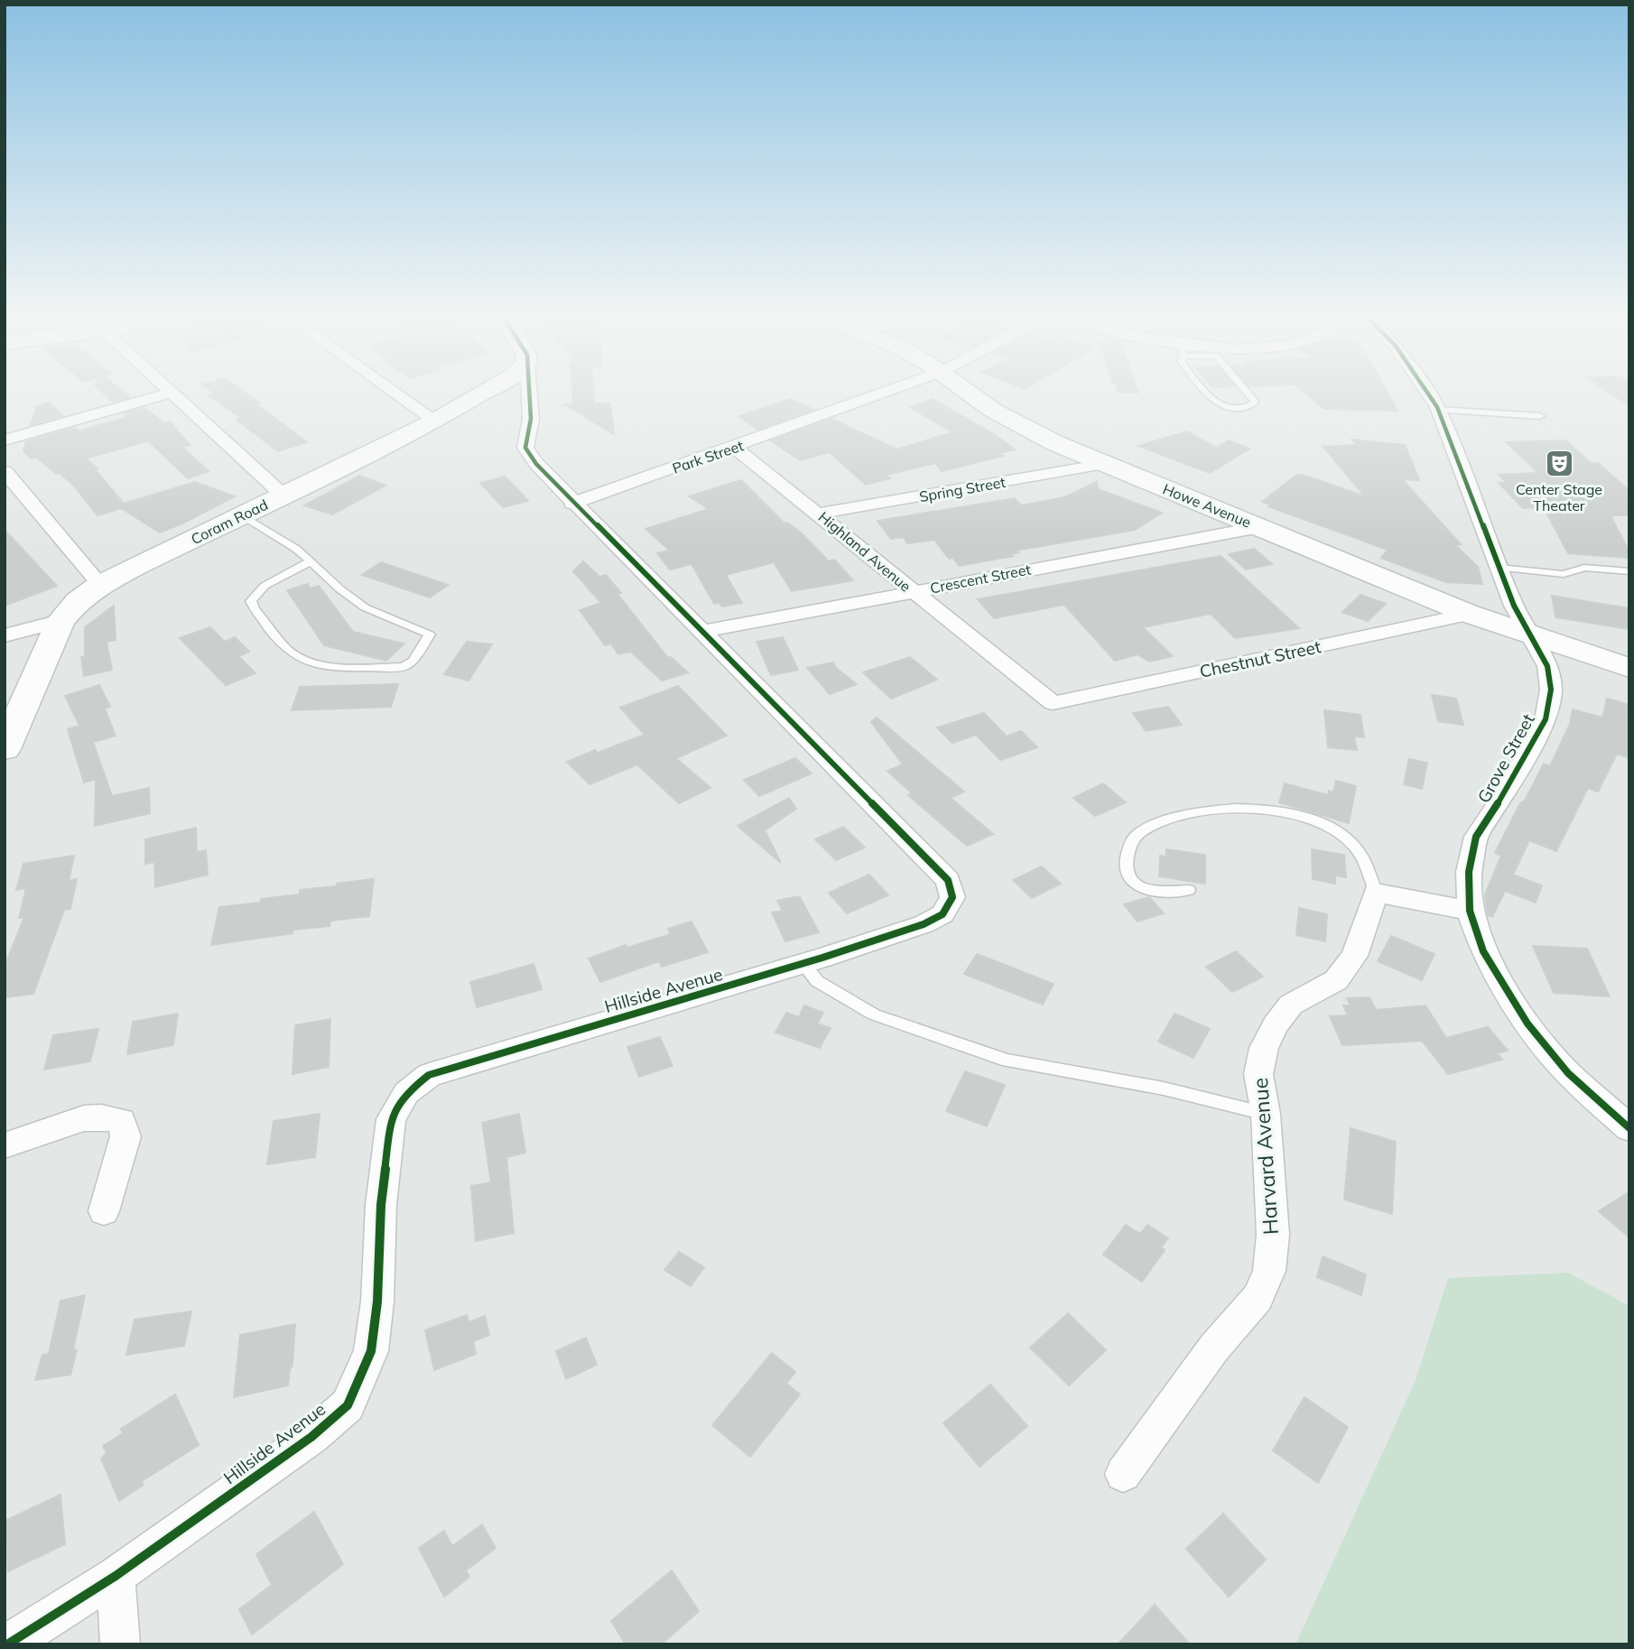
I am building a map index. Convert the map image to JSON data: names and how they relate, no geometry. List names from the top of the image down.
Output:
{
  "streets": {
    "street": [
      "Park Street",
      "Spring Street",
      "Howe Avenue",
      "Coram Road",
      "Highland Avenue",
      "Crescent Street",
      "Chestnut Street",
      "Grove Street",
      "Hillside Avenue",
      "Harvard Avenue"
    ]
  },
  "crossings": [
    ["Park Street", "Highland Avenue"],
    ["Park Street", "Hillside Avenue"],
    ["Spring Street", "Howe Avenue"],
    ["Spring Street", "Highland Avenue"],
    ["Howe Avenue", "Crescent Street"],
    ["Howe Avenue", "Chestnut Street"],
    ["Howe Avenue", "Grove Street"],
    ["Highland Avenue", "Crescent Street"],
    ["Highland Avenue", "Chestnut Street"],
    ["Crescent Street", "Hillside Avenue"]
  ],
  "places": {
    "theatre": ["Center Stage Theater"]
  }
}
